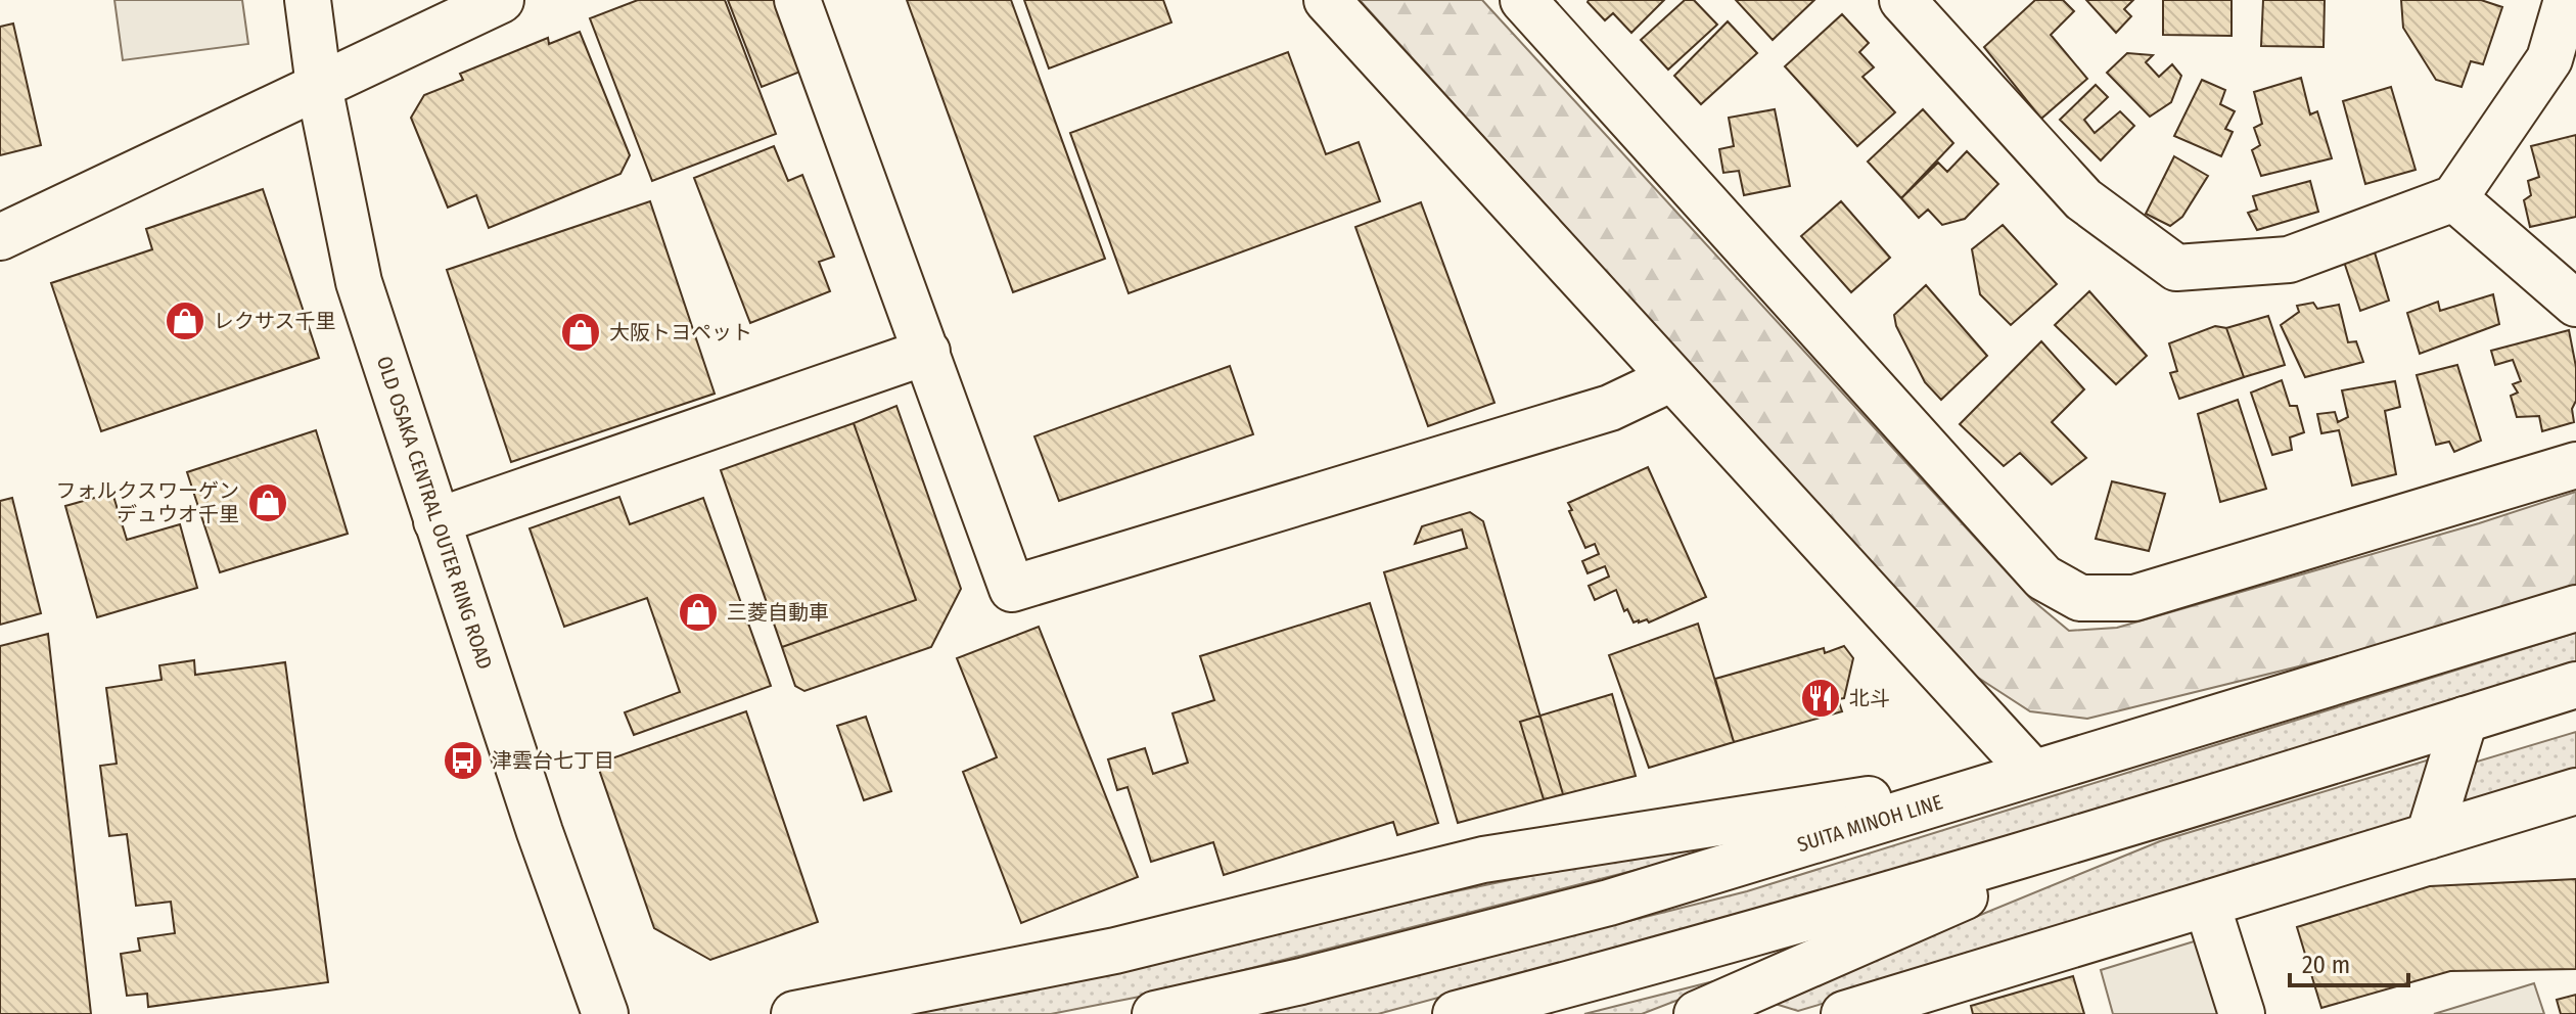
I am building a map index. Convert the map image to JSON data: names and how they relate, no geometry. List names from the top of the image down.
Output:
{
  "streets": {
    "street": ["OLD OSAKA CENTRAL OUTER RING ROAD", "SUITA MINOH LINE"]
  },
  "places": {
    "shop": [
      "レクサス千里",
      "大阪トヨペット",
      "フォルクスワーゲン デュウオ千里",
      "三菱自動車"
    ],
    "restaurant": ["北斗"],
    "bus stop": ["津雲台七丁目"]
  },
  "scale_bar": "20 m"
}
